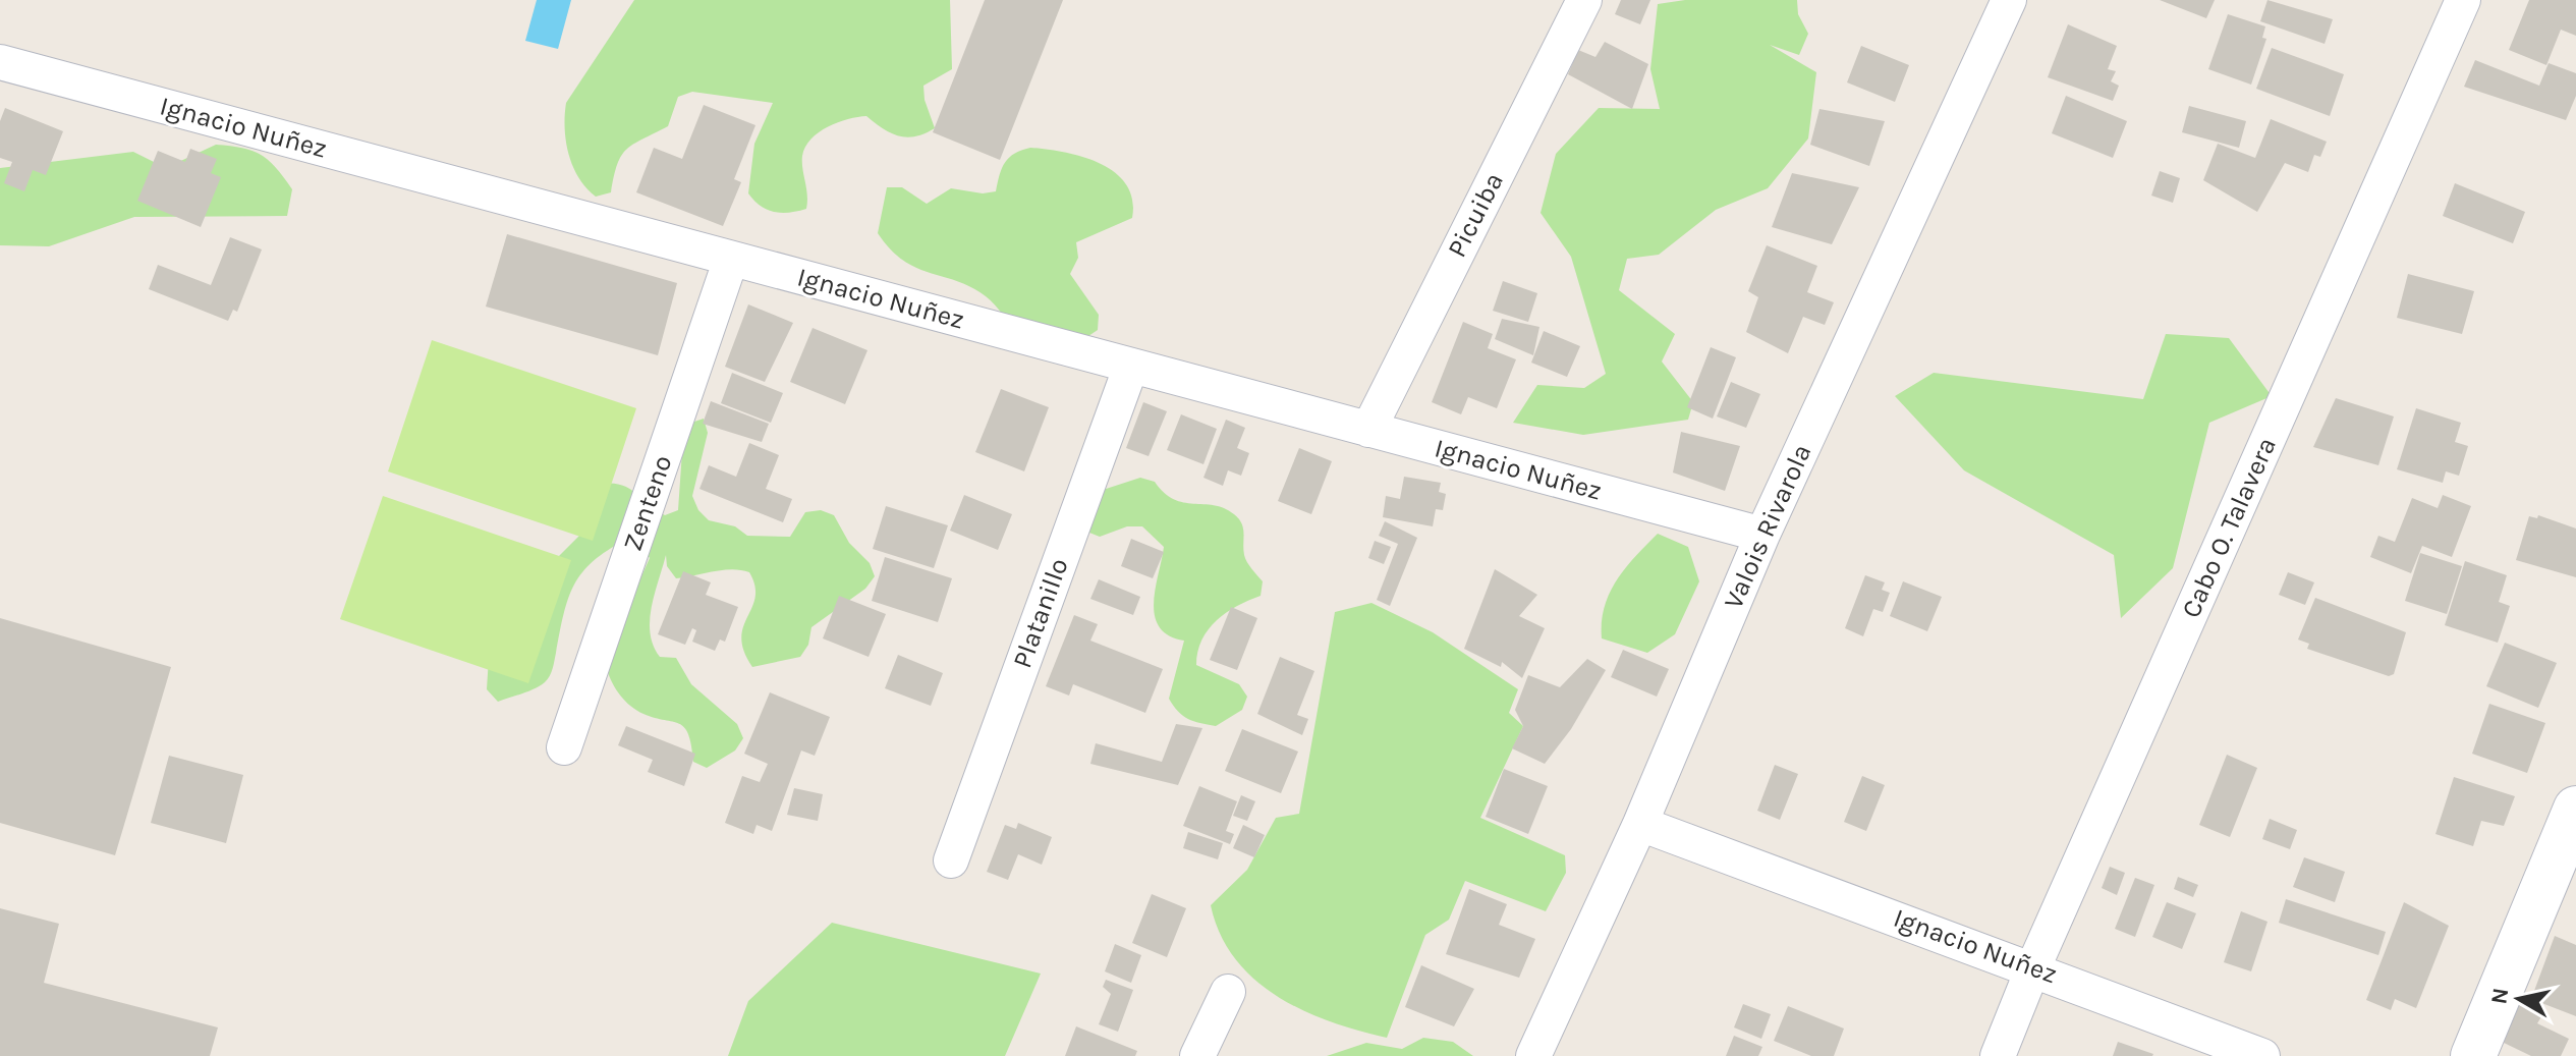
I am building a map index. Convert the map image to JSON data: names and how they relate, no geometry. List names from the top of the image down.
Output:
{
  "streets": {
    "street": [
      "Ignacio Nuñez",
      "Picuiba",
      "Zenteno",
      "Valois Rivarola",
      "Cabo O. Talavera",
      "Platanillo"
    ]
  },
  "crossings": [
    ["Ignacio Nuñez", "Picuiba"],
    ["Ignacio Nuñez", "Zenteno"],
    ["Ignacio Nuñez", "Valois Rivarola"],
    ["Ignacio Nuñez", "Cabo O. Talavera"],
    ["Ignacio Nuñez", "Platanillo"]
  ],
  "north": "left"
}
